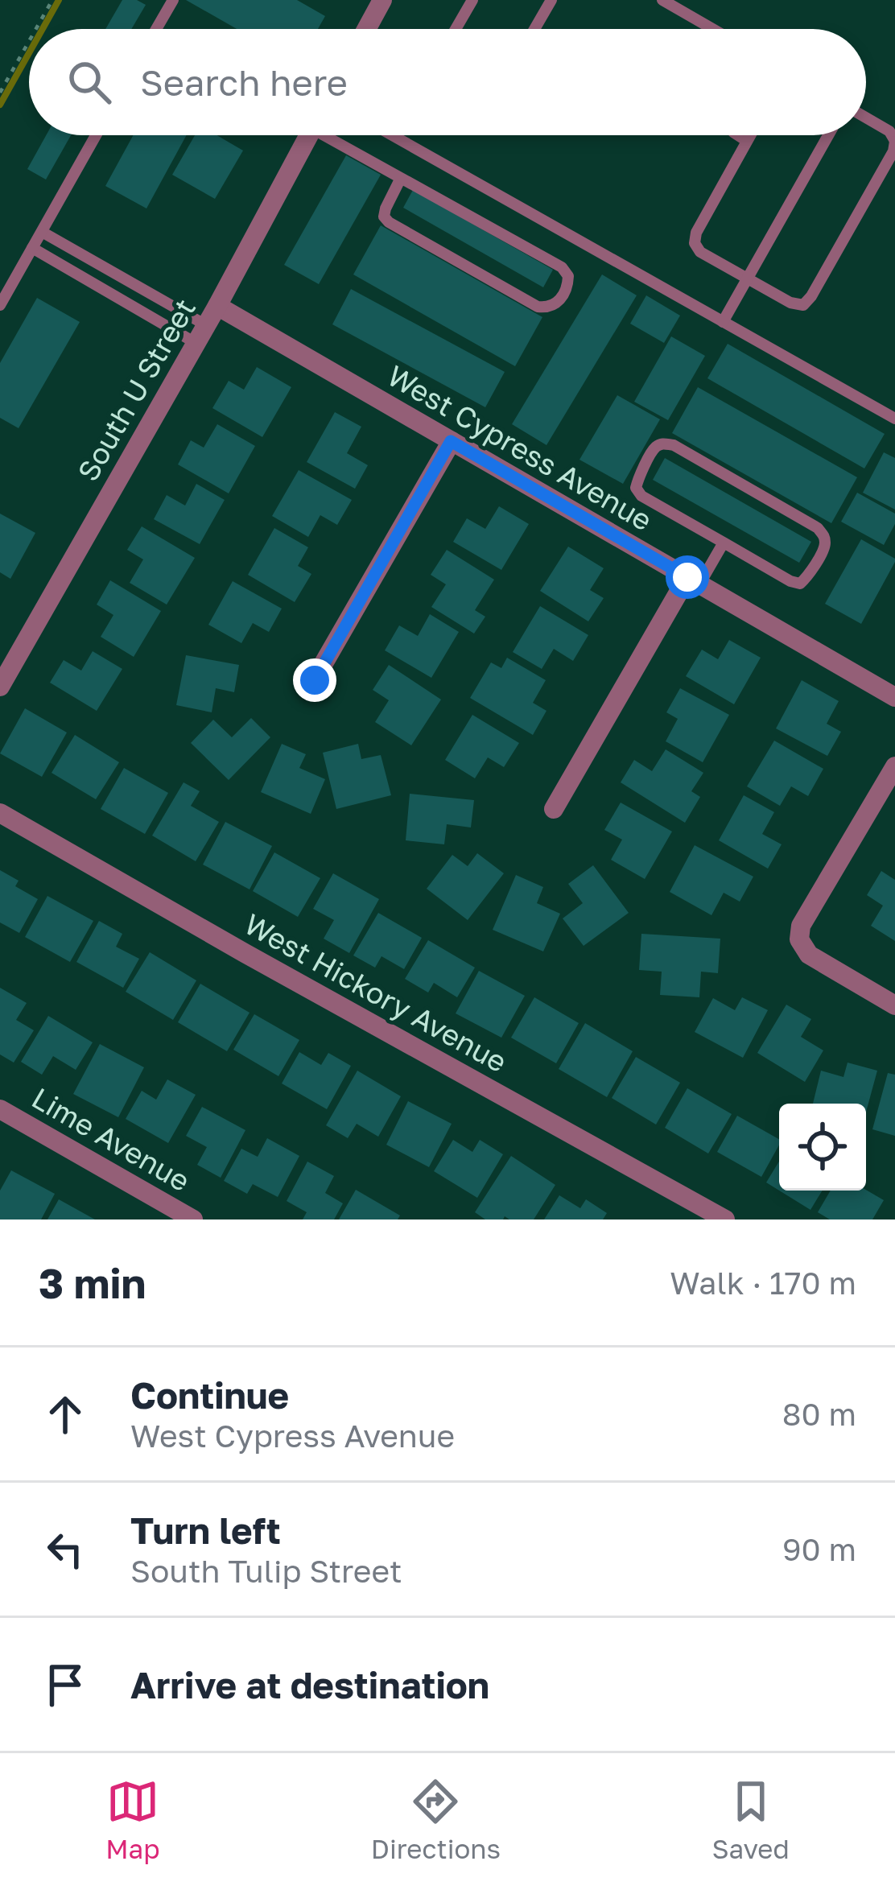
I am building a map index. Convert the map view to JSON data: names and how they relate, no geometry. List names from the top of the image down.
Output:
{
  "streets": {
    "street": [
      "South U Street",
      "West Cypress Avenue",
      "West Hickory Avenue",
      "Lime Avenue"
    ]
  },
  "crossings": [
    ["South U Street", "West Cypress Avenue"]
  ],
  "page": {
    "search": "Search here",
    "heading": ["3 min", "Walk · 170 m"],
    "list": [
      ["Continue", "West Cypress Avenue", "80 m"],
      ["Turn left", "South Tulip Street", "90 m"],
      "Arrive at destination"
    ],
    "nav": ["Map", "Directions", "Saved"]
  }
}
